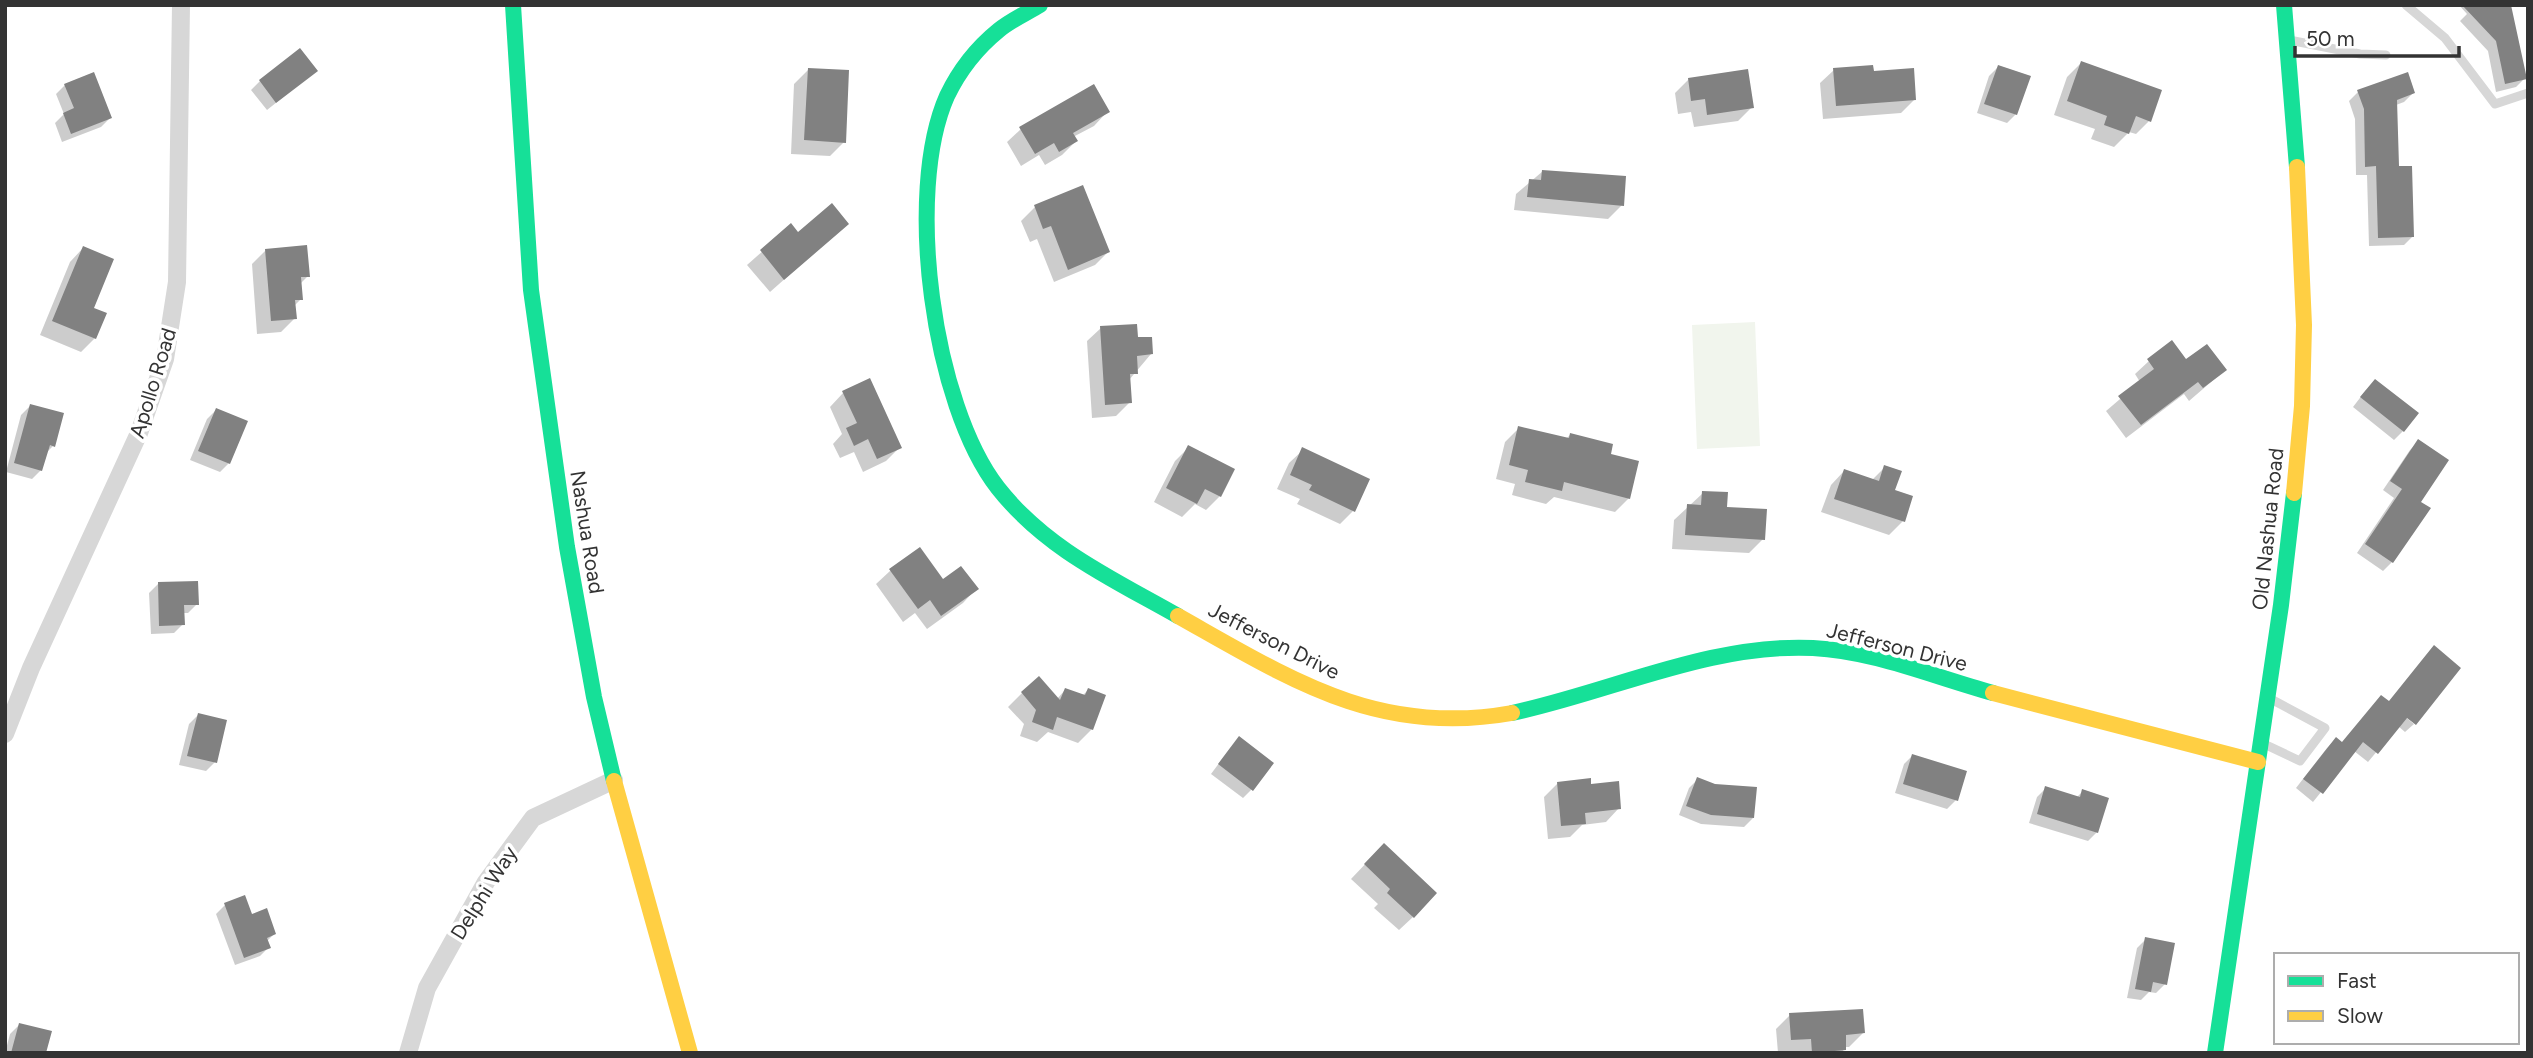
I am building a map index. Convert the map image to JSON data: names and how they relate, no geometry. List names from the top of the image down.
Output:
{
  "streets": {
    "street": [
      "Apollo Road",
      "Old Nashua Road",
      "Nashua Road",
      "Jefferson Drive",
      "Delphi Way"
    ]
  },
  "crossings": [
    ["Old Nashua Road", "Jefferson Drive"],
    ["Nashua Road", "Delphi Way"]
  ],
  "legend": ["Fast", "Slow"],
  "scale_bar": "50 m"
}
